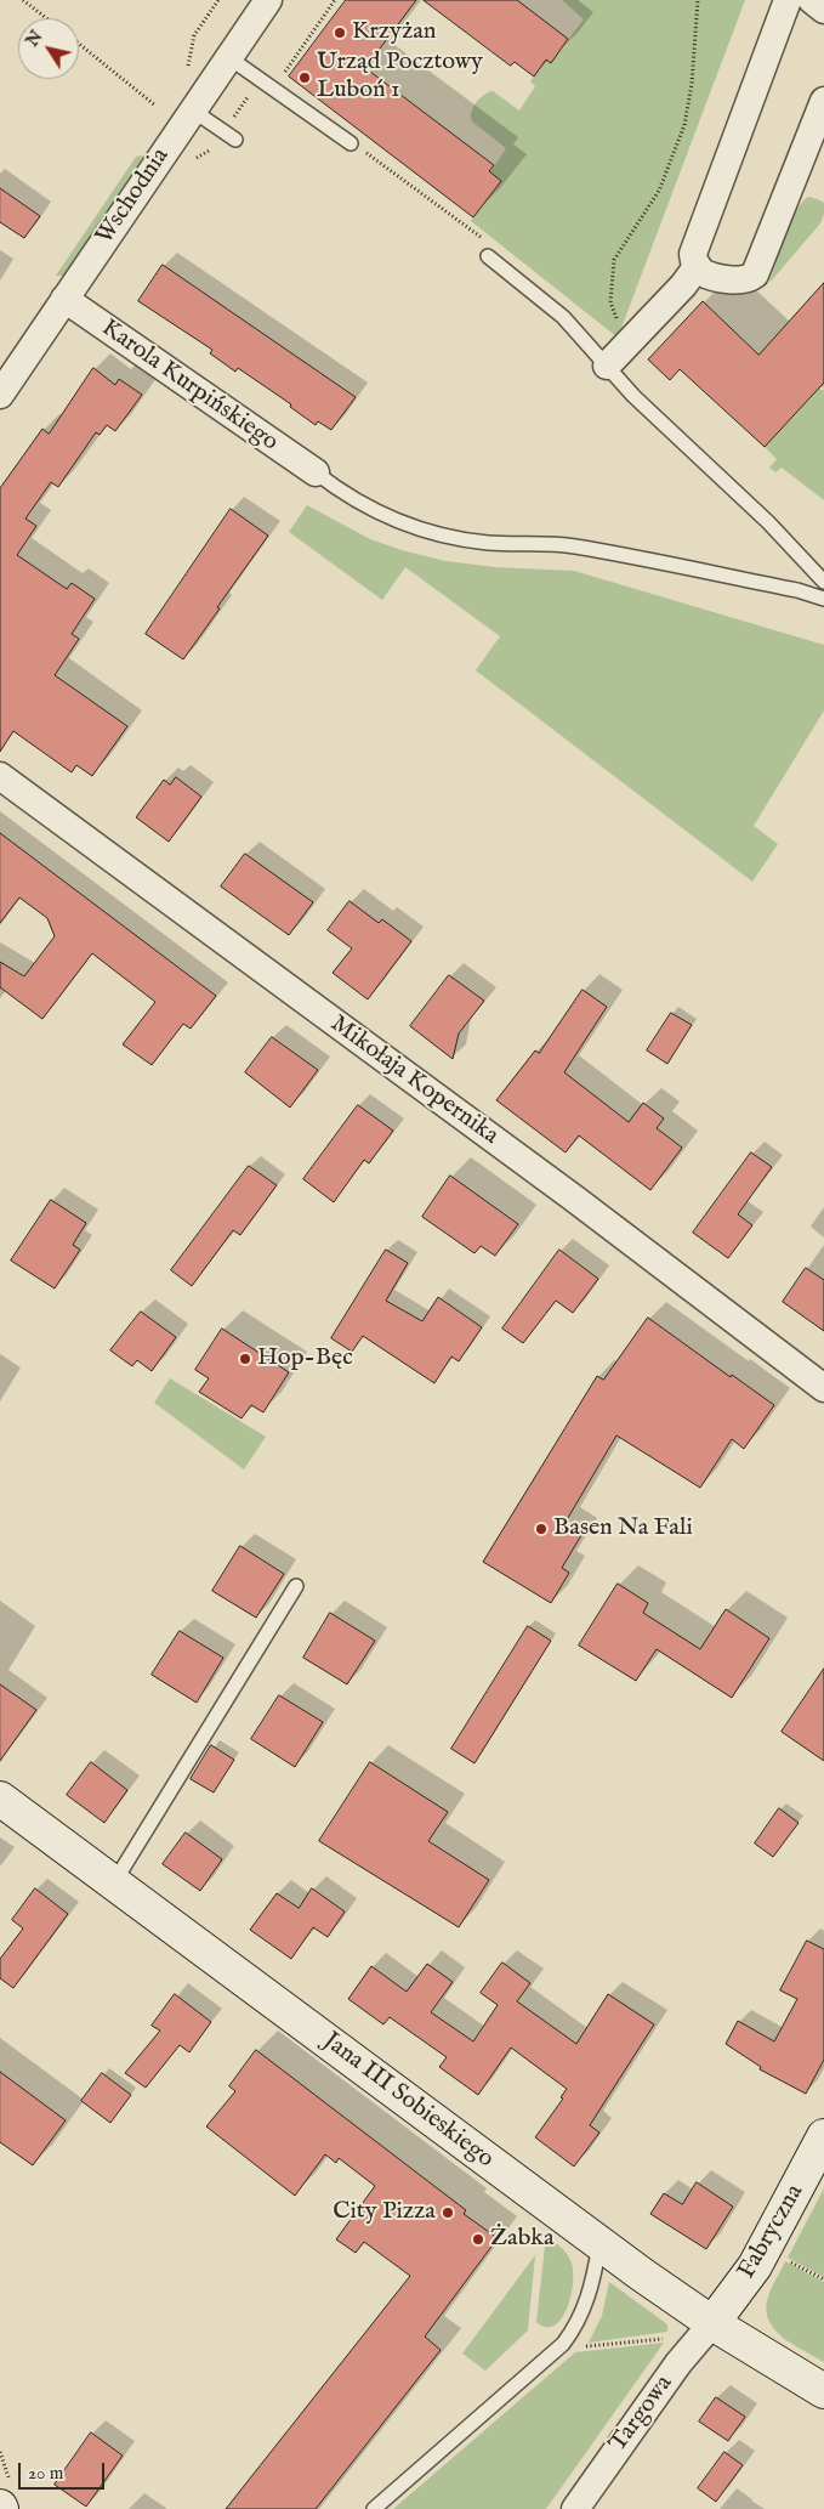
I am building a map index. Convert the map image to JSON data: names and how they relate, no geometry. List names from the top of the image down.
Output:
{
  "streets": {
    "street": [
      "Wschodnia",
      "Karola Kurpińskiego",
      "Mikołaja Kopernika",
      "Jana III Sobieskiego",
      "Fabryczna",
      "Targowa"
    ]
  },
  "crossings": [
    ["Wschodnia", "Karola Kurpińskiego"],
    ["Jana III Sobieskiego", "Fabryczna"],
    ["Jana III Sobieskiego", "Targowa"],
    ["Fabryczna", "Targowa"]
  ],
  "places": [
    "Krzyżan",
    "Urząd Pocztowy Luboń 1",
    "Hop-Bęc",
    "Basen Na Fali",
    "City Pizza",
    "Żabka"
  ],
  "scale_bar": "20 m",
  "north": "top left"
}
